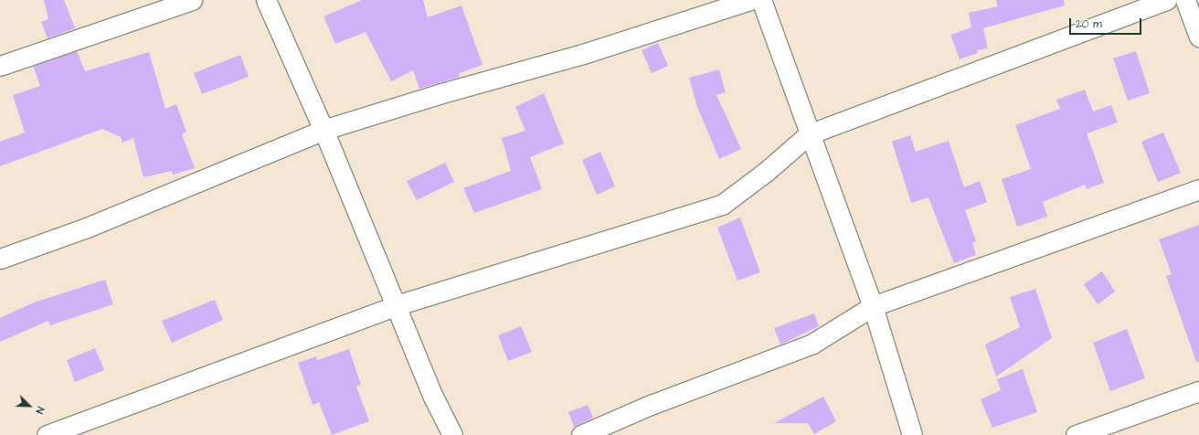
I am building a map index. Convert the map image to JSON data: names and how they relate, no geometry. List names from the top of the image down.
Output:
{
  "scale_bar": "20 m",
  "north": "bottom right"
}
